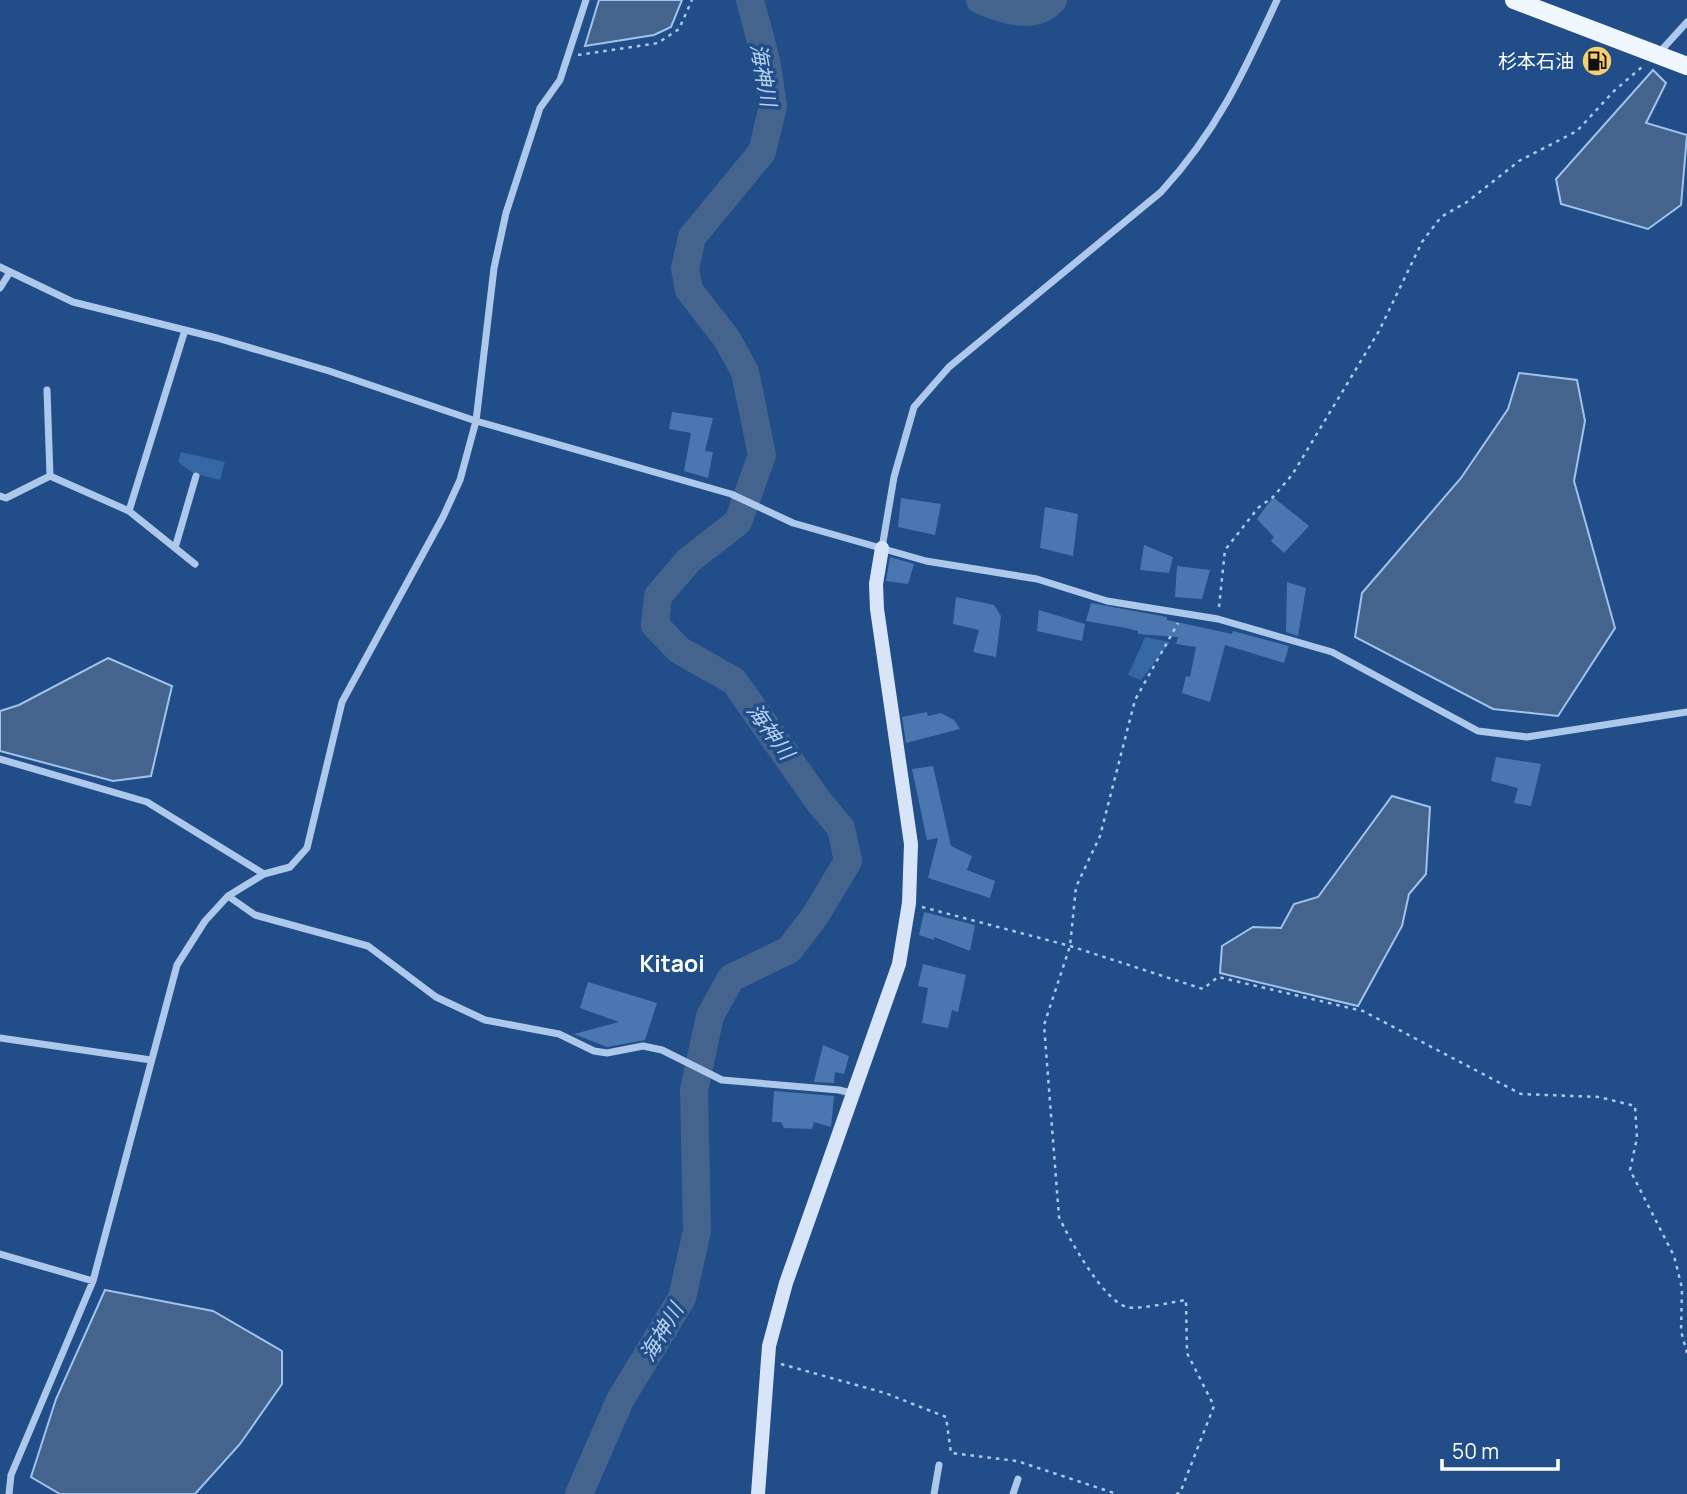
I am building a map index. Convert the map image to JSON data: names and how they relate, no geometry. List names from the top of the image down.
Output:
{
  "districts": ["Kitaoi"],
  "water": ["海神川"],
  "places": {
    "fuel station": ["杉本石油"]
  },
  "scale_bar": "50 m"
}
